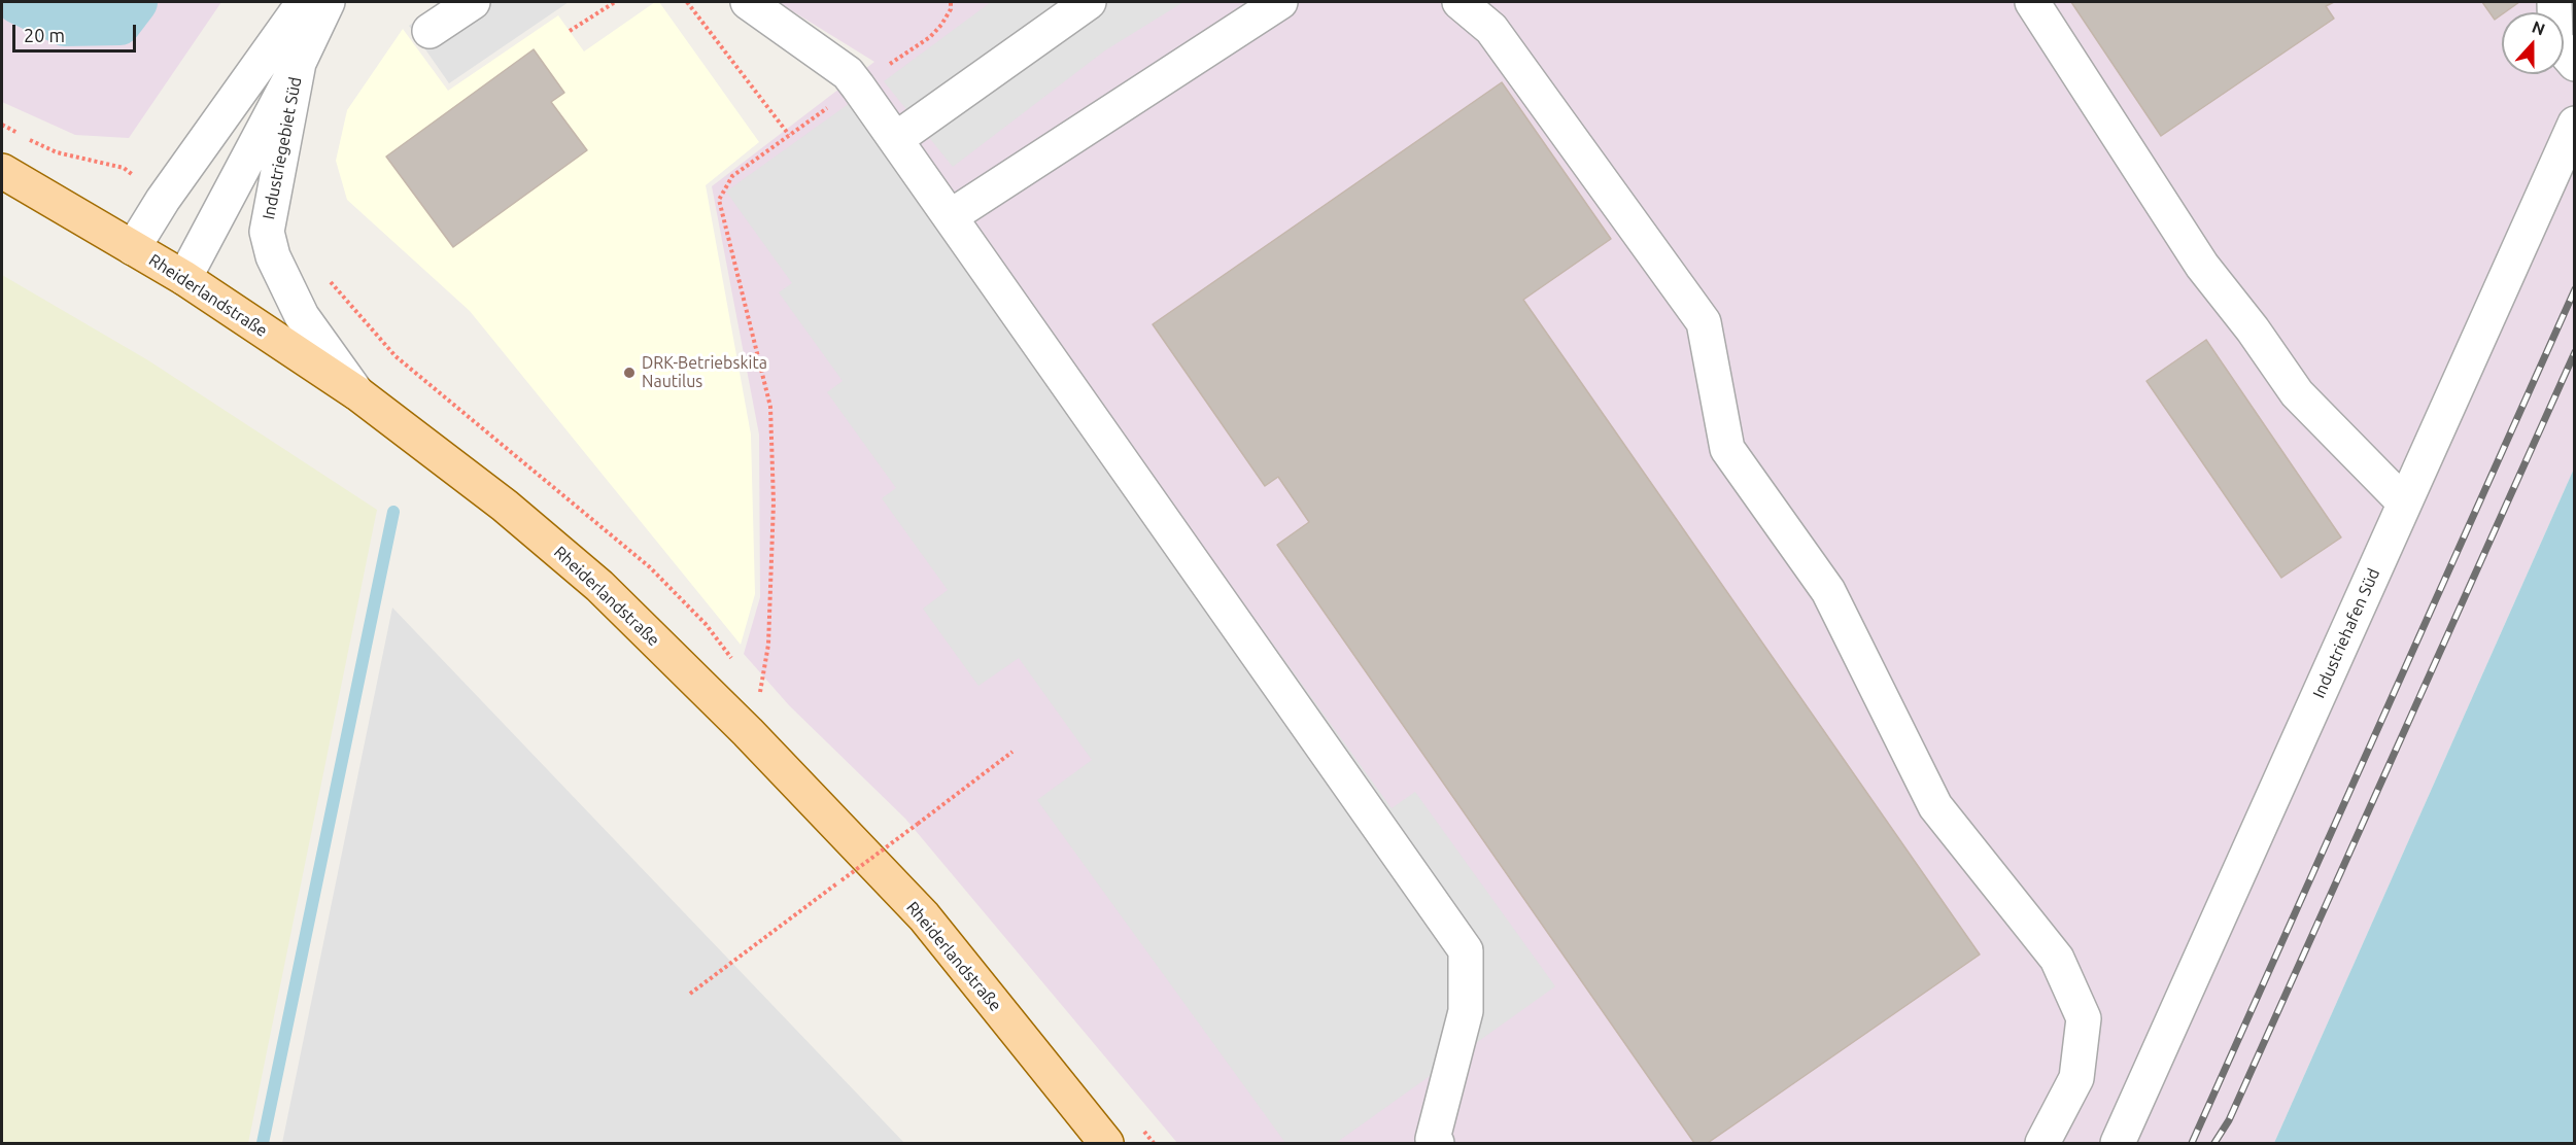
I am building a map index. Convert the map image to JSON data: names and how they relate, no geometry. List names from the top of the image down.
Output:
{
  "streets": {
    "main road": ["Rheiderlandstraße"],
    "street": ["Industriegebiet Süd", "Industriehafen Süd"]
  },
  "crossings": [
    ["Industriegebiet Süd", "Rheiderlandstraße"]
  ],
  "places": ["DRK-Betriebskita Nautilus"],
  "scale_bar": "20 m",
  "north": "top"
}
